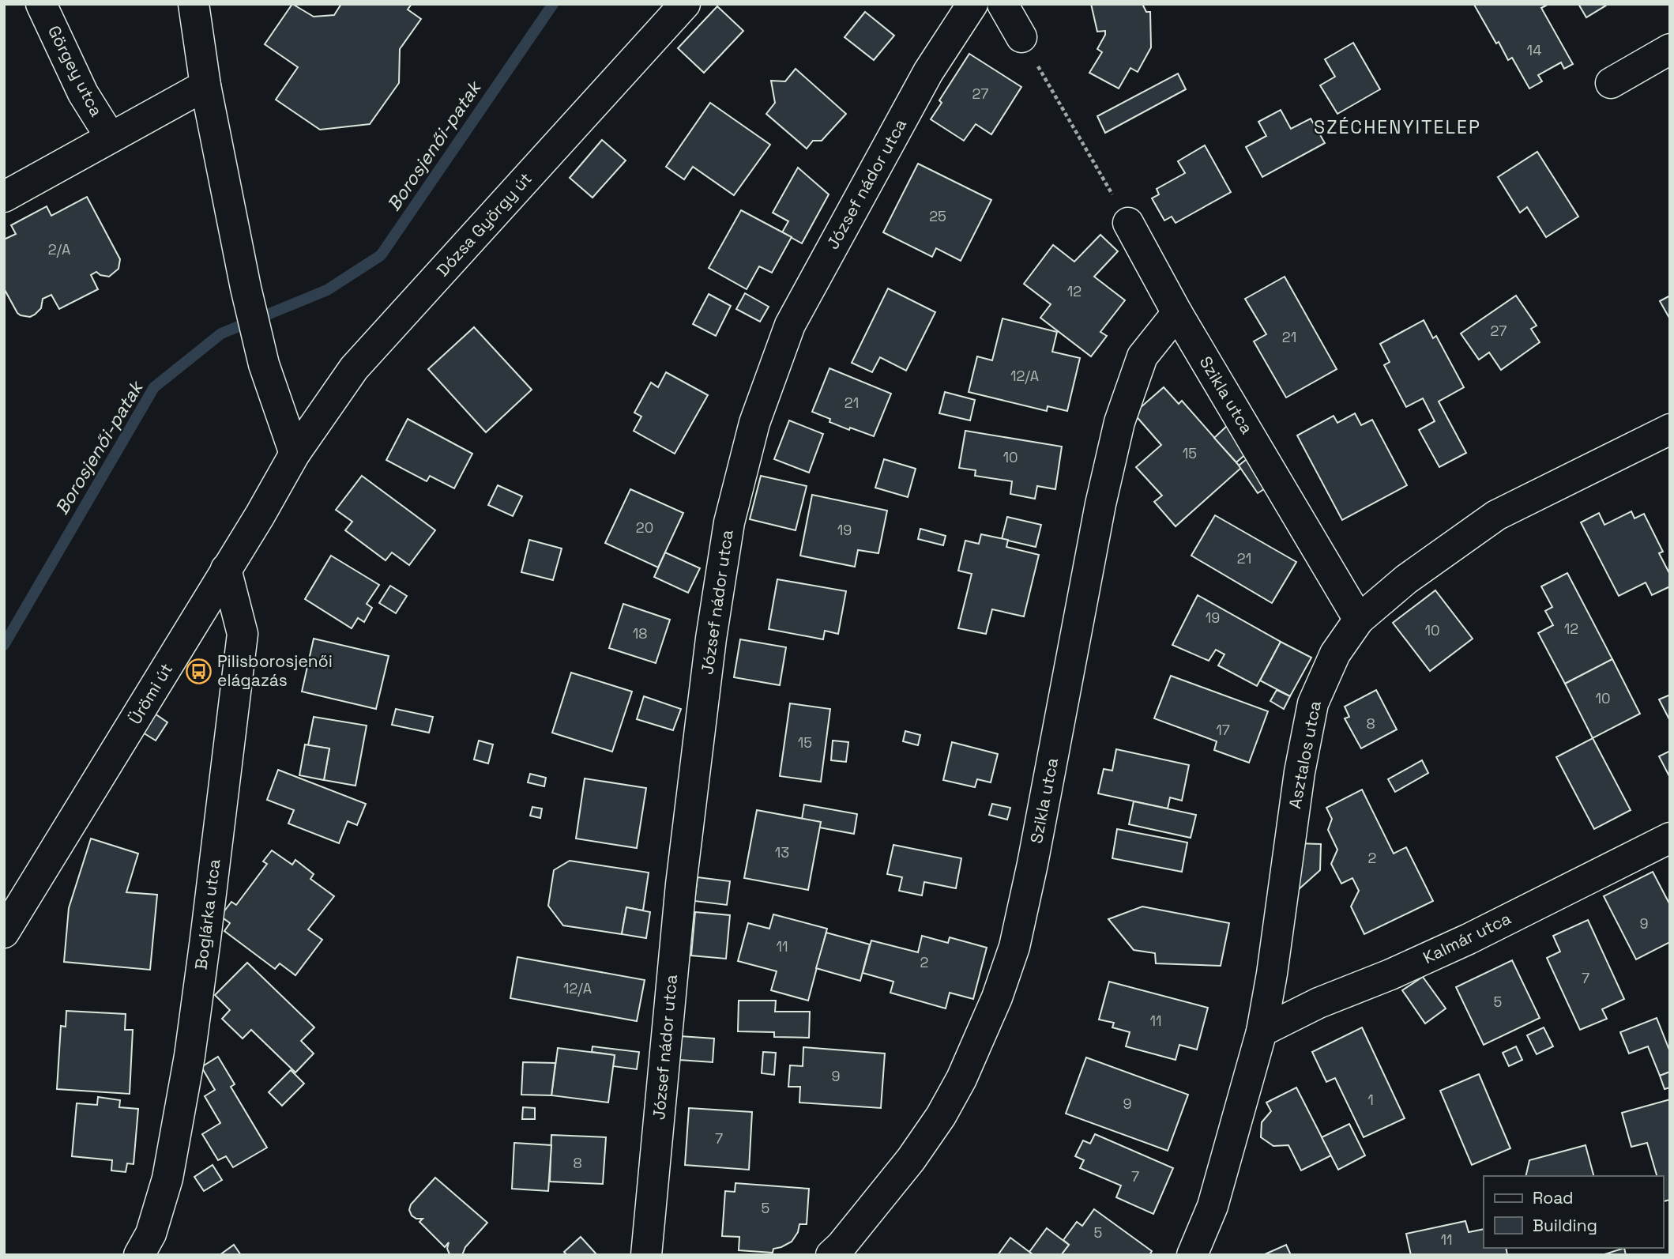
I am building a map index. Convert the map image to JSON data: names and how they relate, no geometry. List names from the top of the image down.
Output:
{
  "streets": {
    "street": [
      "Görgey utca",
      "József nádor utca",
      "Dózsa György út",
      "Szikla utca",
      "Ürömi út",
      "Asztalos utca",
      "Boglárka utca",
      "Kalmár utca"
    ]
  },
  "crossings": [
    ["Dózsa György út", "Ürömi út"],
    ["Szikla utca", "Asztalos utca"],
    ["Ürömi út", "Boglárka utca"],
    ["Asztalos utca", "Kalmár utca"]
  ],
  "districts": ["SZÉCHENYITELEP"],
  "water": ["Borosjenői-patak"],
  "places": {
    "bus stop": ["Pilisborosjenői elágazás"]
  },
  "house_numbers": [
    "14",
    "27",
    "25",
    "2/A",
    "12",
    "27",
    "21",
    "12/A",
    "21",
    "15",
    "10",
    "20",
    "19",
    "21",
    "19",
    "12",
    "10",
    "18",
    "10",
    "8",
    "17",
    "15",
    "13",
    "2",
    "9",
    "11",
    "2",
    "7",
    "12/A",
    "5",
    "11",
    "9",
    "1",
    "9",
    "7",
    "8",
    "7",
    "5",
    "5",
    "11"
  ],
  "legend": ["Road", "Building"]
}
